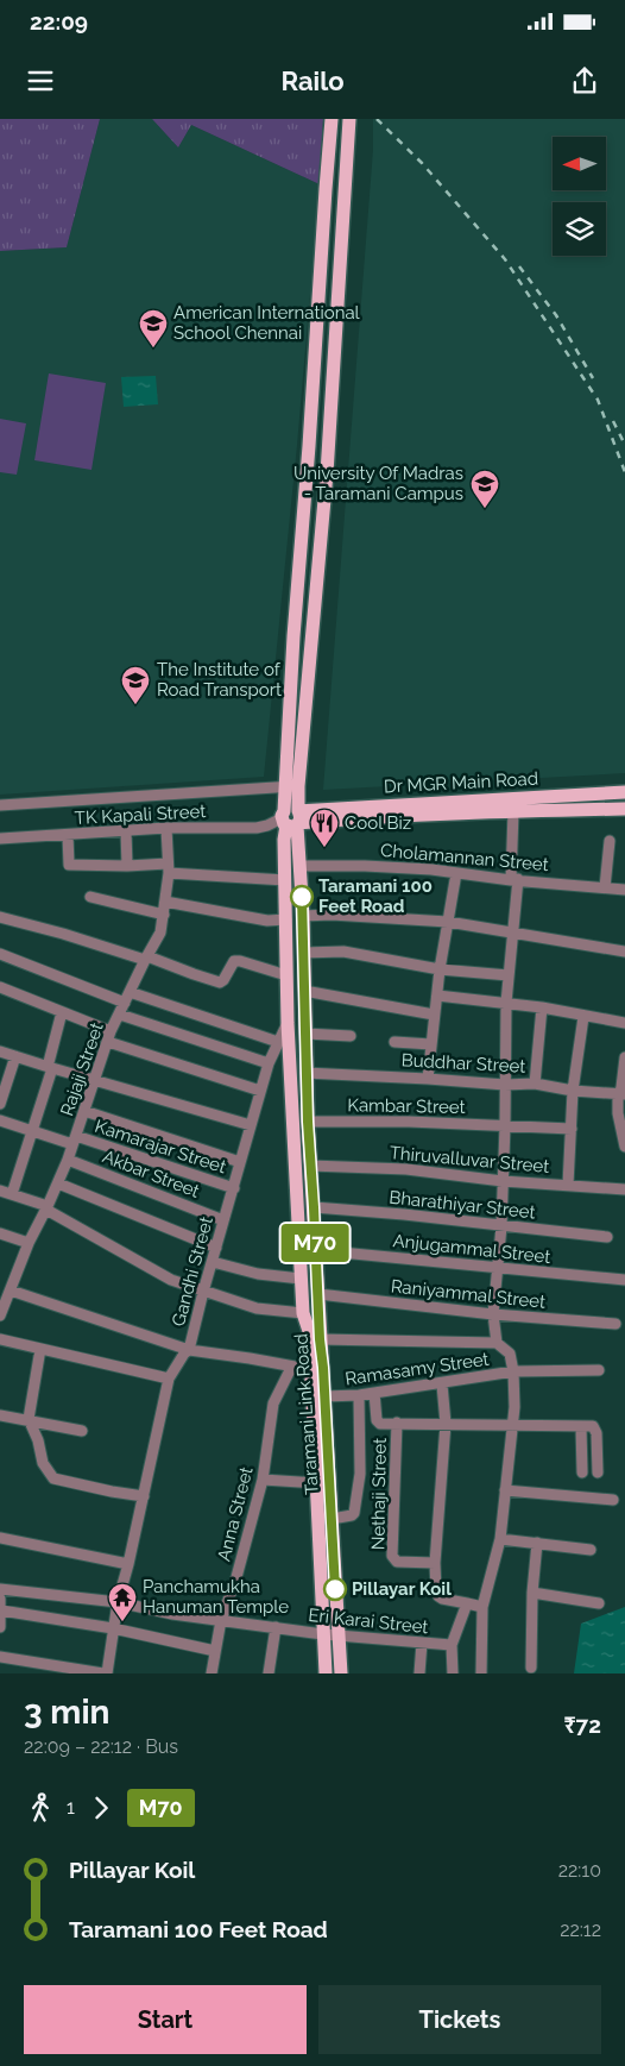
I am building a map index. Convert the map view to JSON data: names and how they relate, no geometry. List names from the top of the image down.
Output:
{
  "streets": {
    "main road": ["Dr MGR Main Road", "Taramani Link Road"],
    "street": [
      "TK Kapali Street",
      "Cholamannan Street",
      "Buddhar Street",
      "Rajaji Street",
      "Kambar Street",
      "Kamarajar Street",
      "Thiruvalluvar Street",
      "Akbar Street",
      "Bharathiyar Street",
      "Anjugammal Street",
      "Gandhi Street",
      "Raniyammal Street",
      "Ramasamy Street",
      "Nethaji Street",
      "Anna Street",
      "Eri Karai Street"
    ]
  },
  "crossings": [
    ["Dr MGR Main Road", "TK Kapali Street"],
    ["Dr MGR Main Road", "Taramani Link Road"],
    ["TK Kapali Street", "Rajaji Street"],
    ["TK Kapali Street", "Taramani Link Road"],
    ["Cholamannan Street", "Taramani Link Road"],
    ["Buddhar Street", "Taramani Link Road"],
    ["Rajaji Street", "Kamarajar Street"],
    ["Rajaji Street", "Akbar Street"],
    ["Kambar Street", "Taramani Link Road"],
    ["Kamarajar Street", "Gandhi Street"],
    ["Thiruvalluvar Street", "Taramani Link Road"],
    ["Akbar Street", "Gandhi Street"],
    ["Bharathiyar Street", "Taramani Link Road"],
    ["Anjugammal Street", "Taramani Link Road"],
    ["Gandhi Street", "Taramani Link Road"],
    ["Gandhi Street", "Eri Karai Street"],
    ["Raniyammal Street", "Taramani Link Road"],
    ["Ramasamy Street", "Taramani Link Road"],
    ["Taramani Link Road", "Eri Karai Street"],
    ["Anna Street", "Eri Karai Street"]
  ],
  "places": {
    "school or university": ["American International School Chennai", "University Of Madras - Taramani Campus", "The Institute of Road Transport"],
    "restaurant": ["Cool Biz"],
    "other": ["Taramani 100 Feet Road", "Pillayar Koil"],
    "temple": ["Panchamukha Hanuman Temple"]
  },
  "lines": ["bus line M70"],
  "north": "left",
  "page": {
    "status": "22:09",
    "header": "Railo",
    "on_map": "M70",
    "heading": ["3 min", "22:09 – 22:12 · Bus", "₹72"],
    "legs": ["1", "M70"],
    "list": [
      {
        "name": "Pillayar Koil",
        "value": "22:10"
      },
      {
        "name": "Taramani 100 Feet Road",
        "value": "22:12"
      }
    ],
    "buttons": ["Start", "Tickets"]
  }
}
